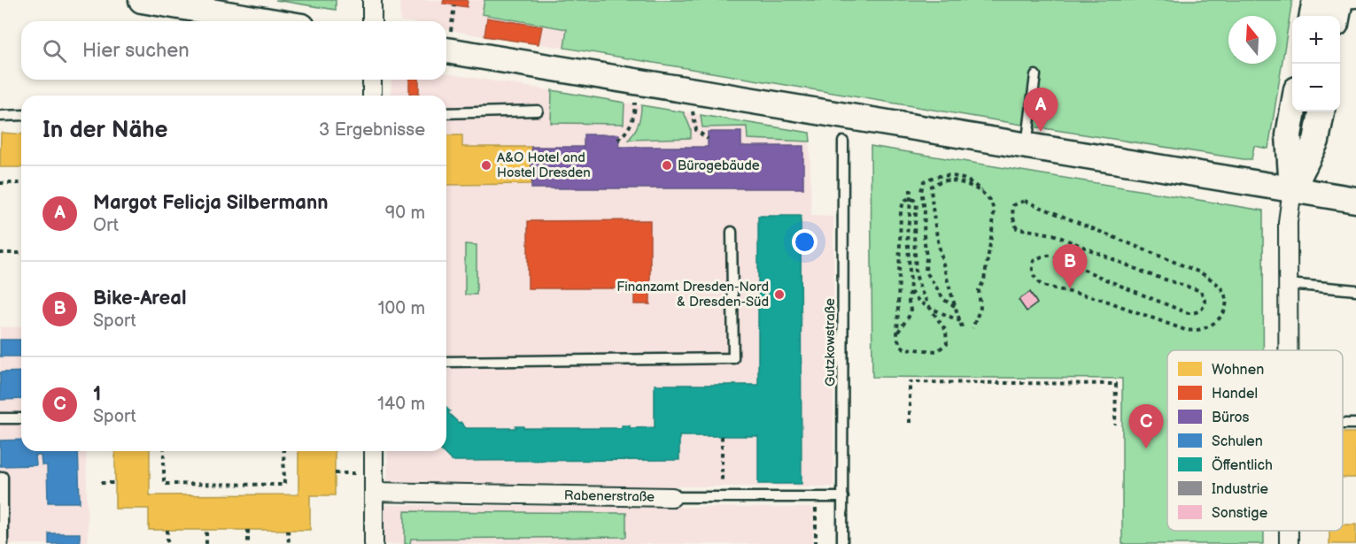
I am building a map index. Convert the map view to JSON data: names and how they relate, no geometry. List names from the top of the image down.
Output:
{
  "streets": {
    "street": ["Rabenerstraße"],
    "lane": ["Gutzkowstraße"]
  },
  "crossings": [
    ["Gutzkowstraße", "Rabenerstraße"]
  ],
  "places": ["A&O Hotel and Hostel Dresden", "Bürogebäude", "Finanzamt Dresden-Nord & Dresden-Süd"],
  "legend": [
    "Wohnen",
    "Handel",
    "Büros",
    "Schulen",
    "Öffentlich",
    "Industrie",
    "Sonstige"
  ],
  "north": "top",
  "page": {
    "map_buttons": ["+", "−"],
    "search": "Hier suchen",
    "pins": ["A", "B", "C"],
    "heading": ["In der Nähe", "3 Ergebnisse"],
    "list": [
      {
        "mark": "A",
        "name": "Margot Felicja Silbermann",
        "note": "Ort",
        "value": "90 m"
      },
      {
        "mark": "B",
        "name": "Bike-Areal",
        "note": "Sport",
        "value": "100 m"
      },
      {
        "mark": "C",
        "name": "1",
        "note": "Sport",
        "value": "140 m"
      }
    ]
  }
}
